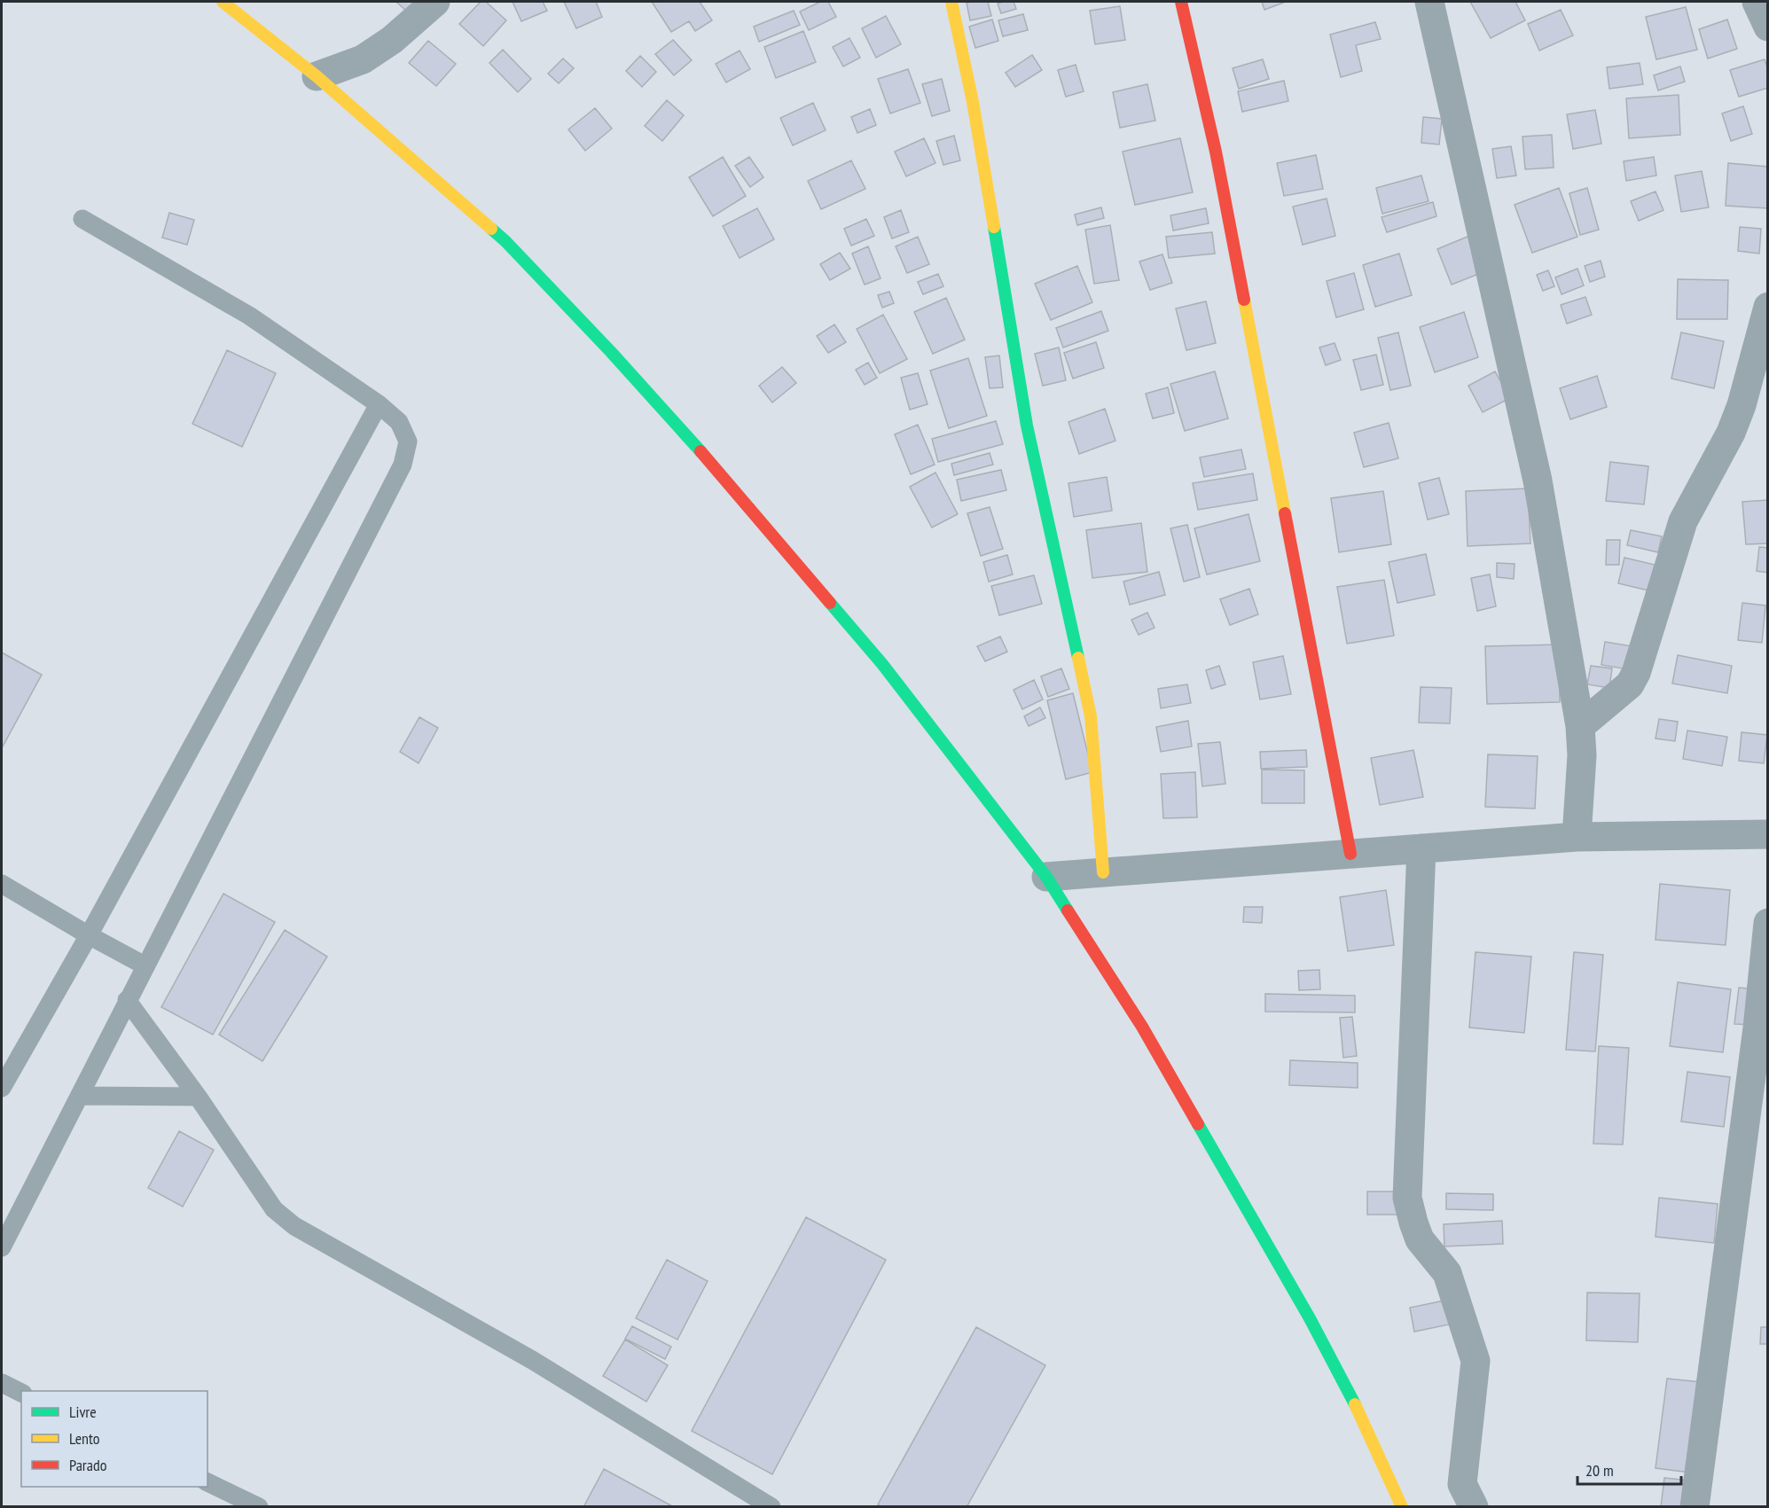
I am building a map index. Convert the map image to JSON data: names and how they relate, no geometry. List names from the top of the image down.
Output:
{
  "legend": ["Livre", "Lento", "Parado"],
  "scale_bar": "20 m"
}
